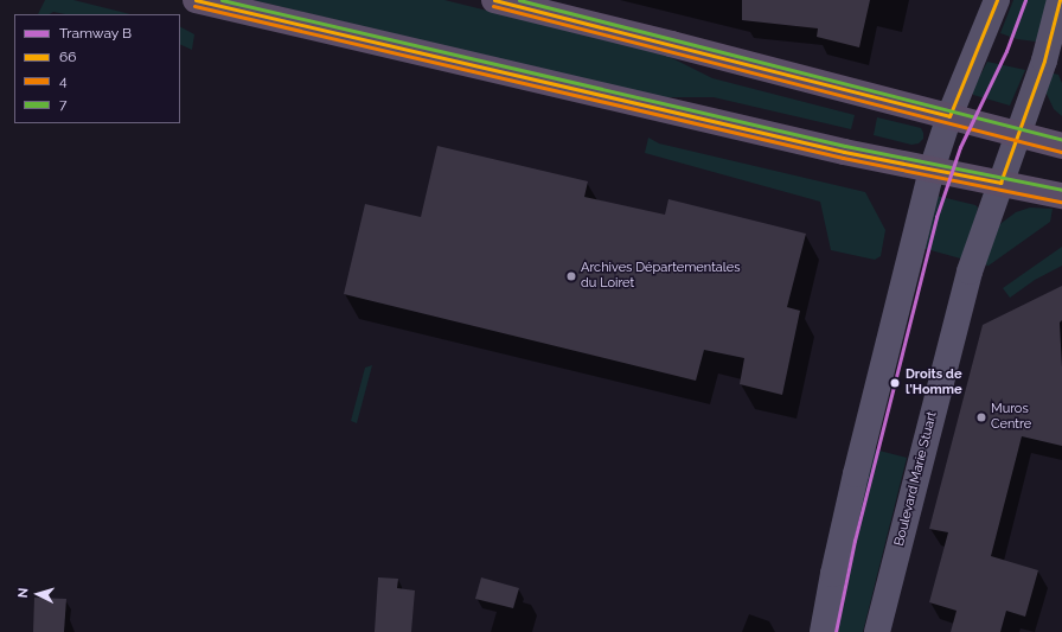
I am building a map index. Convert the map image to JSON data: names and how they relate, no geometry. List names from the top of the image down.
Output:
{
  "streets": {
    "main road": ["Boulevard Marie Stuart"]
  },
  "places": ["Archives Départementales du Loiret", "Droits de l'Homme", "Muros Centre"],
  "lines": [
    "tram line B",
    "transit line 66",
    "transit line 7",
    "transit line 4"
  ],
  "legend": [
    "Tramway B",
    "66",
    "4",
    "7"
  ],
  "north": "left"
}
